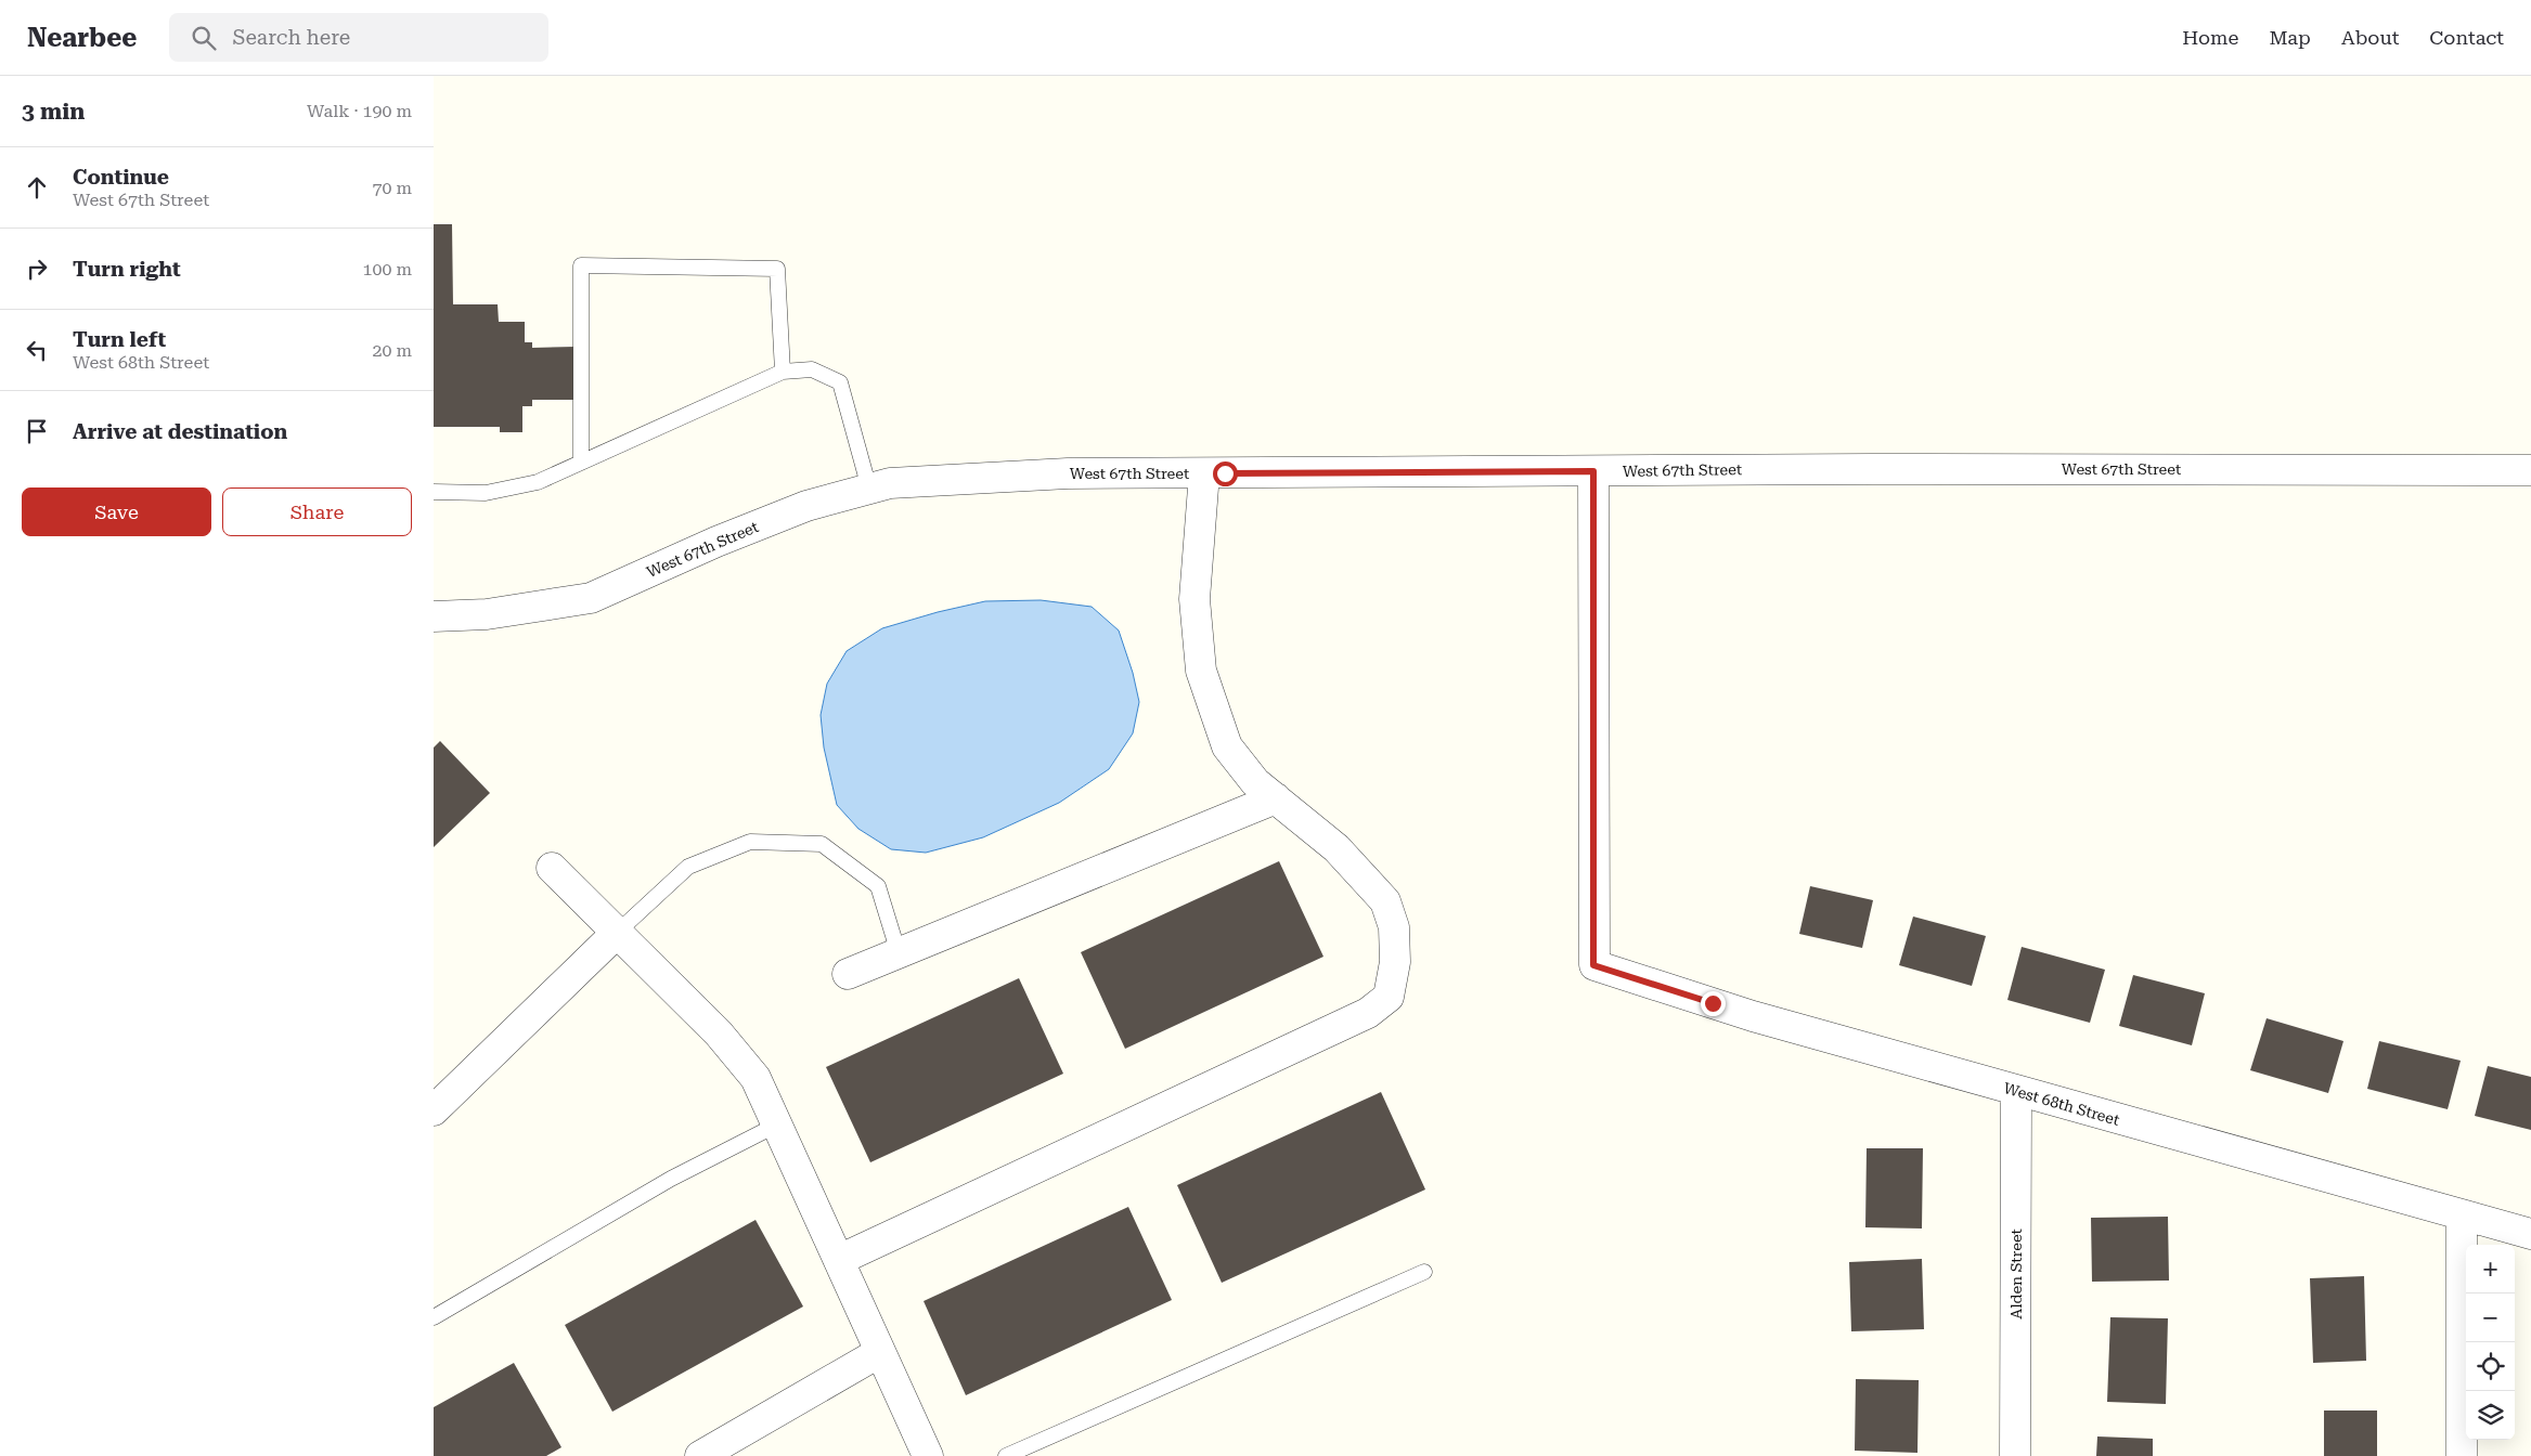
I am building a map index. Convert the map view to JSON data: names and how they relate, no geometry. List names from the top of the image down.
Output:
{
  "streets": {
    "street": ["West 67th Street", "West 68th Street", "Alden Street"]
  },
  "crossings": [
    ["West 67th Street", "West 68th Street"],
    ["West 68th Street", "Alden Street"]
  ],
  "page": {
    "header": "Nearbee",
    "search": "Search here",
    "nav": [
      "Home",
      "Map",
      "About",
      "Contact"
    ],
    "heading": ["3 min", "Walk · 190 m"],
    "list": [
      ["Continue", "West 67th Street", "70 m"],
      ["Turn right", "100 m"],
      ["Turn left", "West 68th Street", "20 m"],
      "Arrive at destination"
    ],
    "buttons": ["Save", "Share"],
    "map_buttons": ["+", "−"]
  }
}
